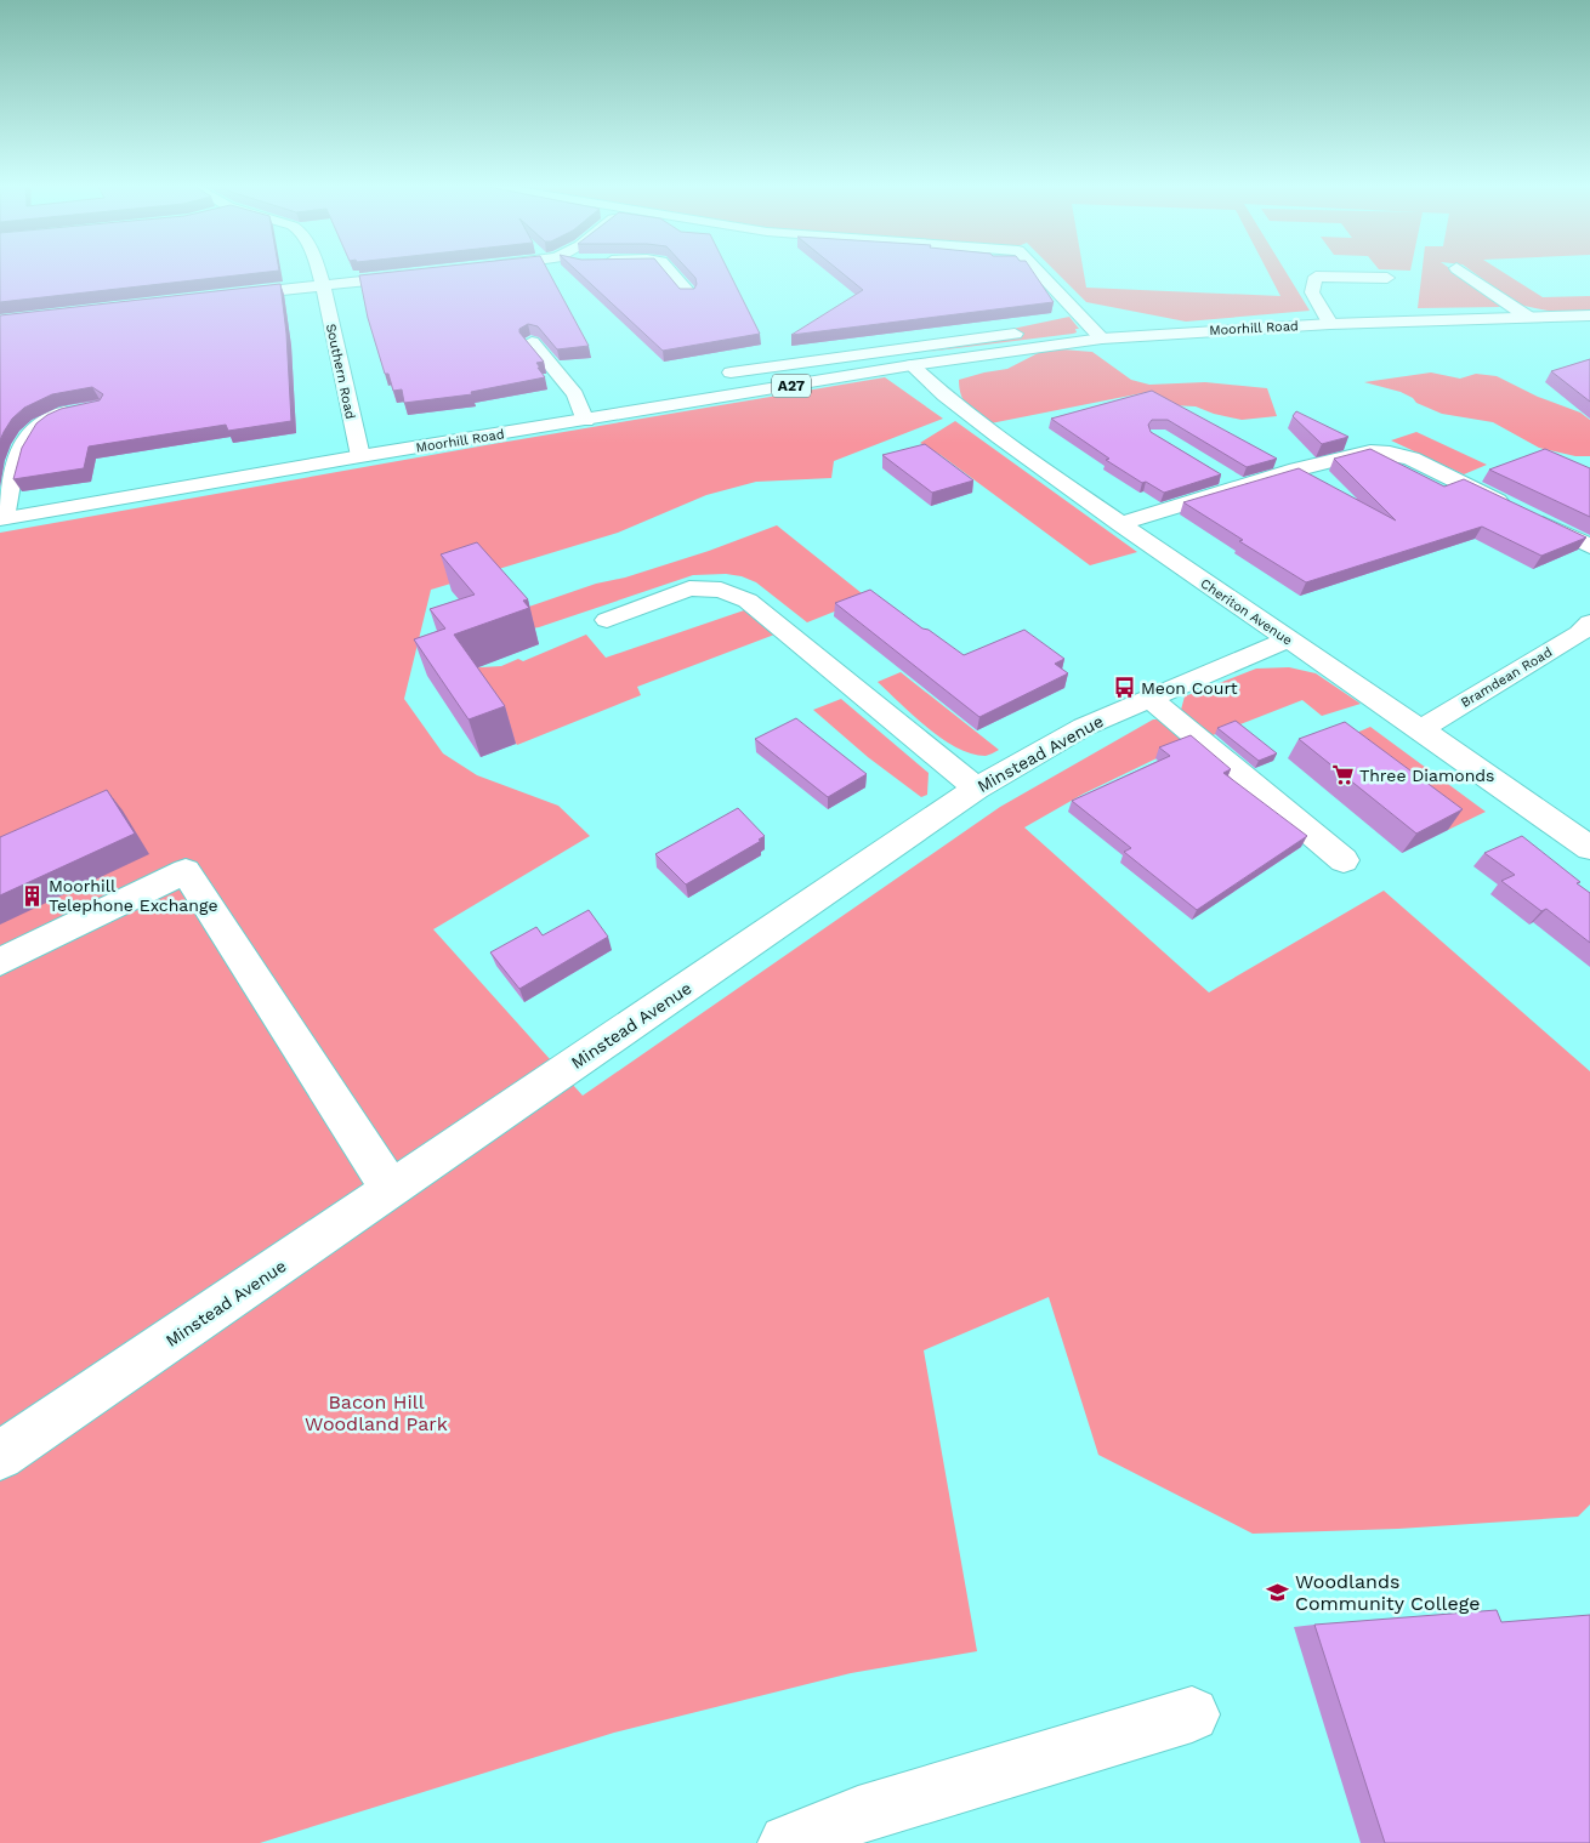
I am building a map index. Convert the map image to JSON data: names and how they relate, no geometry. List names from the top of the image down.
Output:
{
  "streets": {
    "street": [
      "Moorhill Road",
      "Southern Road",
      "A27",
      "Cheriton Avenue",
      "Bramdean Road",
      "Minstead Avenue"
    ]
  },
  "crossings": [
    ["Moorhill Road", "Southern Road"],
    ["Moorhill Road", "Cheriton Avenue"],
    ["Cheriton Avenue", "Bramdean Road"],
    ["Cheriton Avenue", "Minstead Avenue"]
  ],
  "parks": ["Bacon Hill Woodland Park"],
  "places": {
    "bus stop": ["Meon Court"],
    "supermarket": ["Three Diamonds"],
    "building": ["Moorhill Telephone Exchange"],
    "school or university": ["Woodlands Community College"]
  }
}
